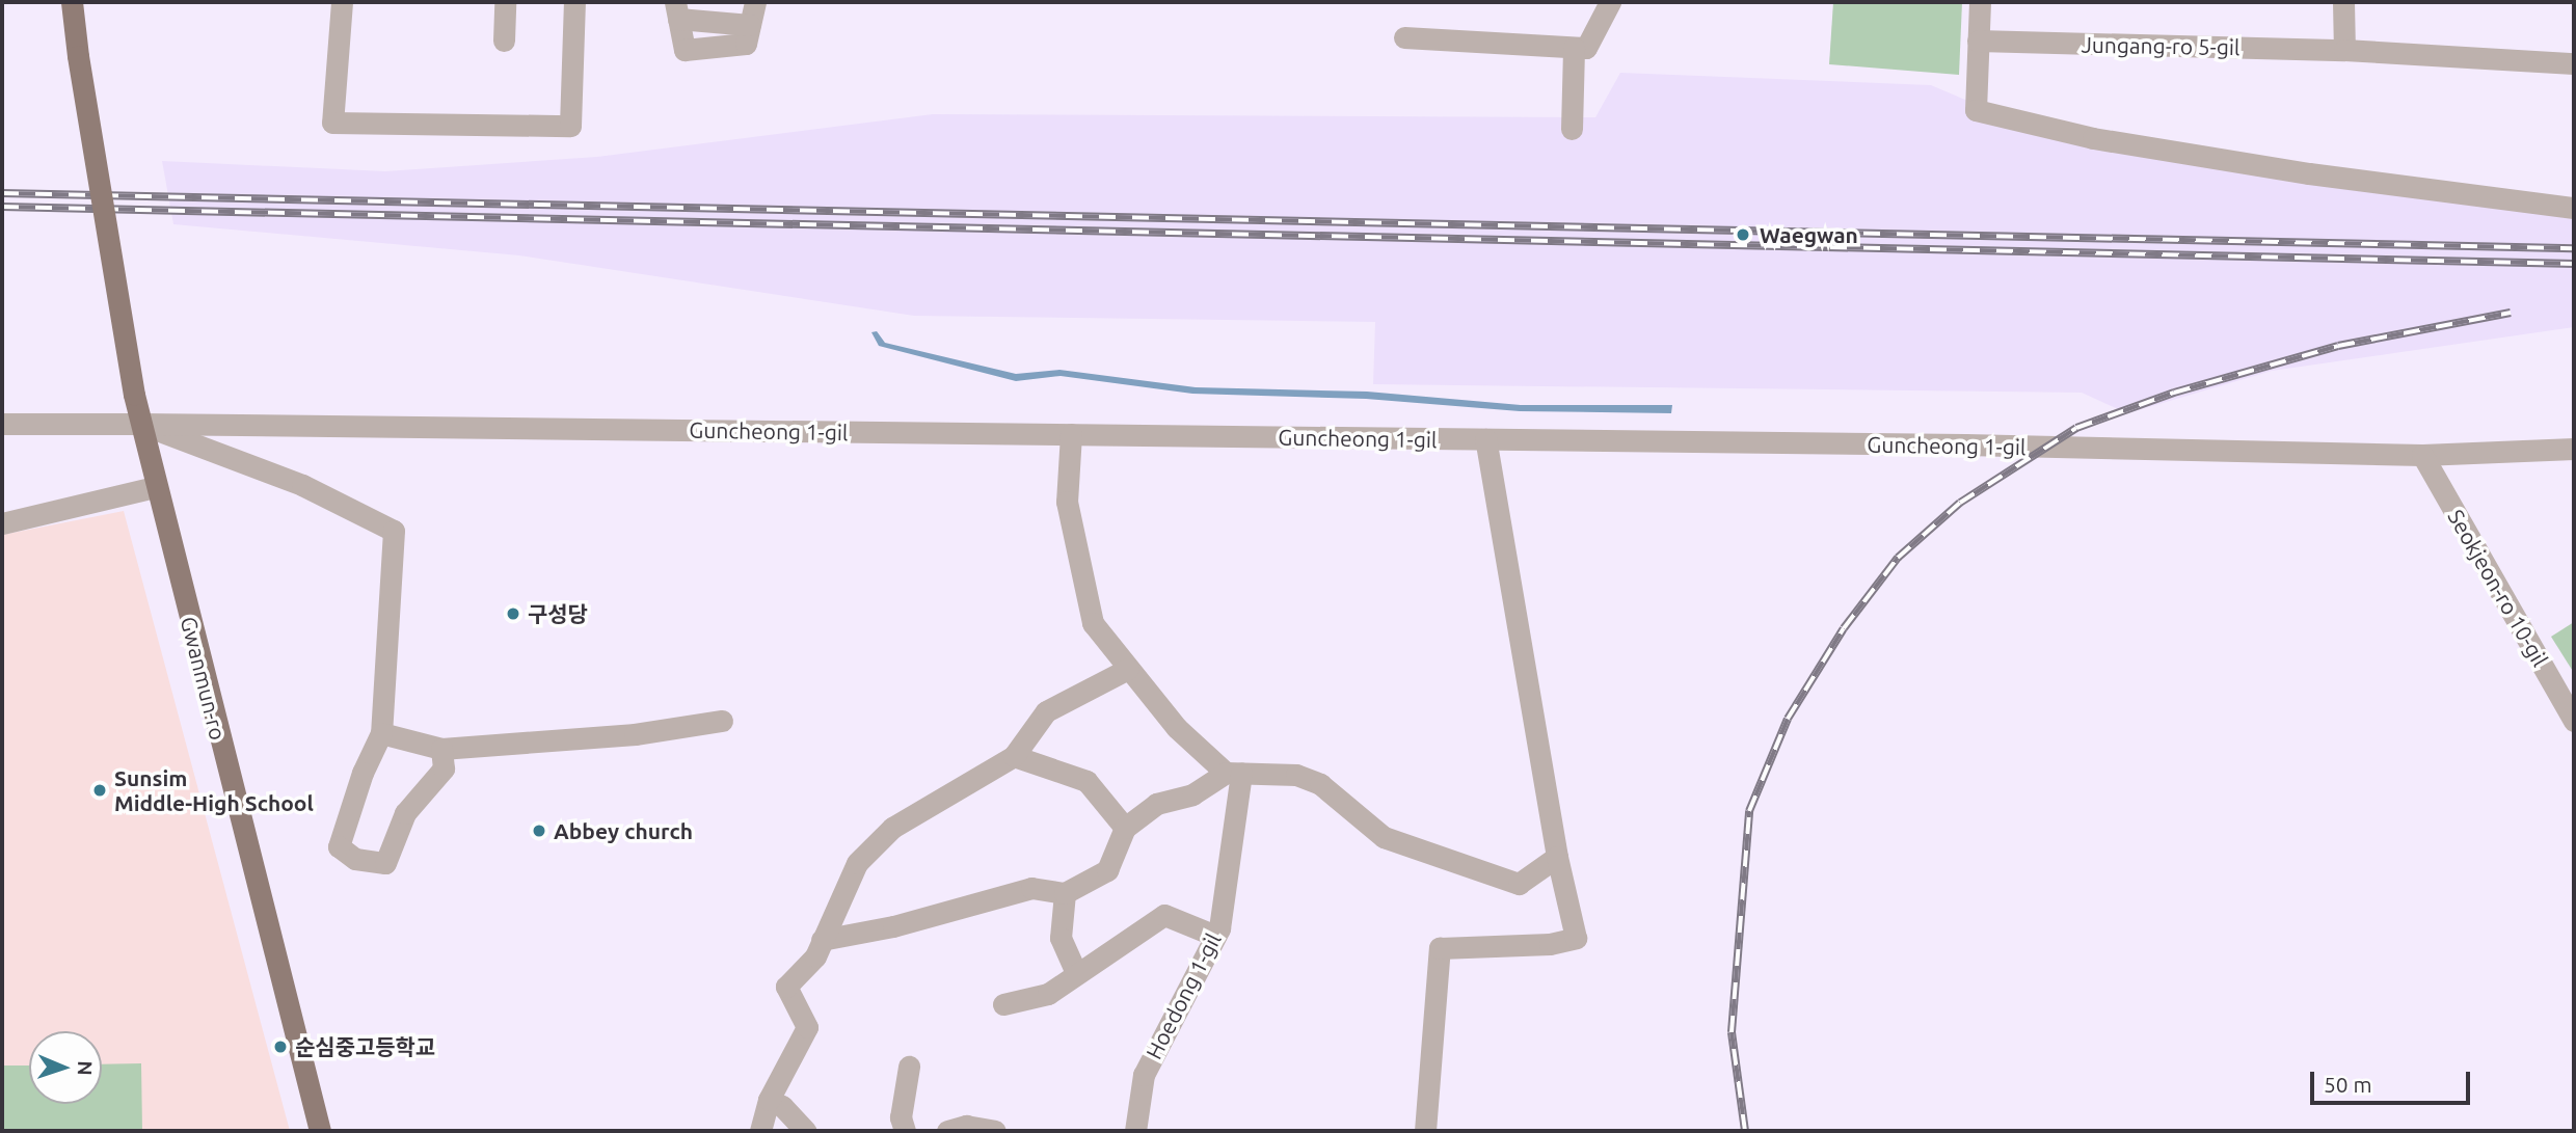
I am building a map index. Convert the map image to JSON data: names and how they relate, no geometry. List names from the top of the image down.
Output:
{
  "streets": {
    "main road": ["Gwanmun-ro"],
    "street": [
      "Jungang-ro 5-gil",
      "Guncheong 1-gil",
      "Seokjeon-ro 10-gil",
      "Hoedong 1-gil"
    ]
  },
  "crossings": [
    ["Guncheong 1-gil", "Seokjeon-ro 10-gil"],
    ["Guncheong 1-gil", "Gwanmun-ro"]
  ],
  "places": [
    "Waegwan",
    "구성당",
    "Sunsim Middle-High School",
    "Abbey church",
    "순심중고등학교"
  ],
  "scale_bar": "50 m",
  "north": "right"
}
